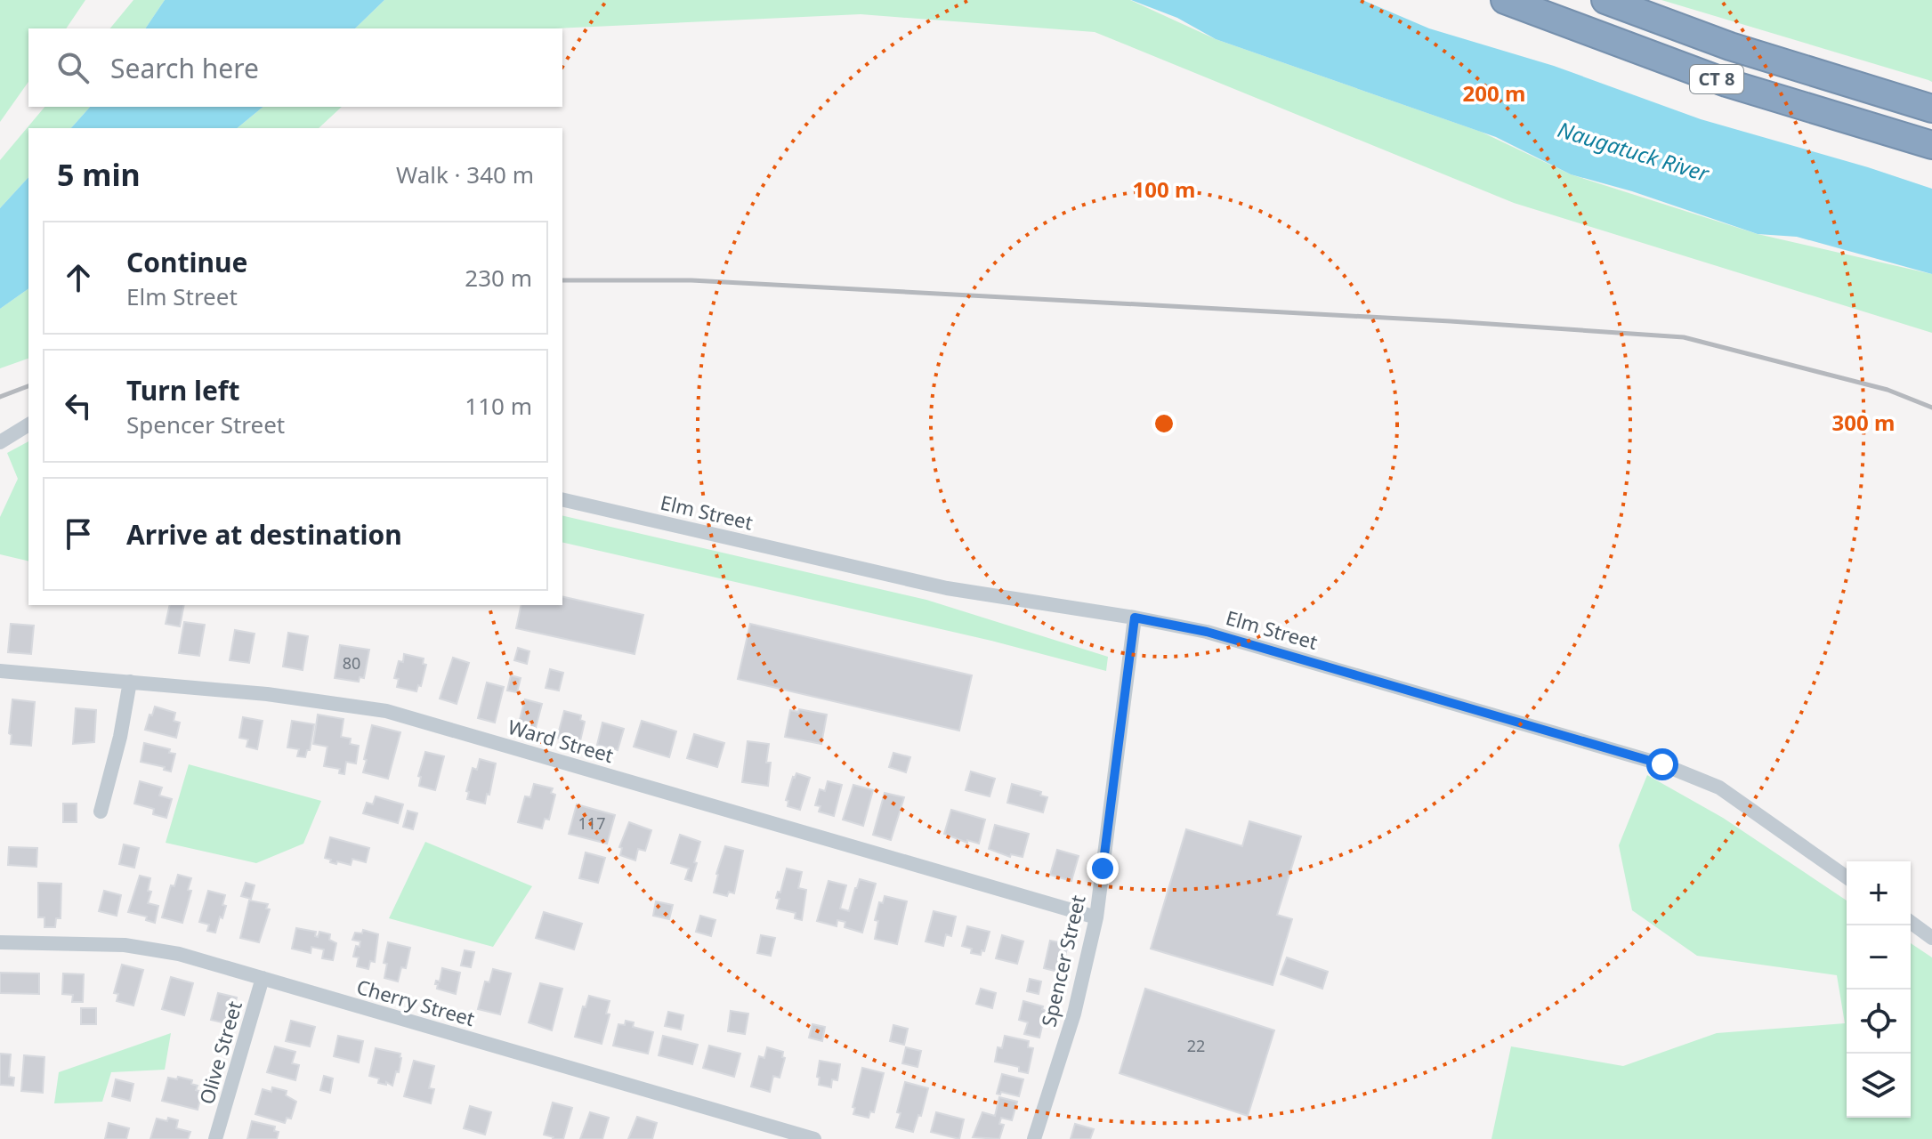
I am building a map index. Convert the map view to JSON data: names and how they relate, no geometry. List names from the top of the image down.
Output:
{
  "streets": {
    "highway": ["CT 8"],
    "street": [
      "Elm Street",
      "Ward Street",
      "Spencer Street",
      "Cherry Street",
      "Olive Street"
    ]
  },
  "crossings": [
    ["Elm Street", "Spencer Street"],
    ["Ward Street", "Spencer Street"],
    ["Cherry Street", "Olive Street"]
  ],
  "water": ["Naugatuck River"],
  "house_numbers": ["80", "117", "22"],
  "page": {
    "search": "Search here",
    "heading": ["5 min", "Walk · 340 m"],
    "list": [
      ["Continue", "Elm Street", "230 m"],
      ["Turn left", "Spencer Street", "110 m"],
      "Arrive at destination"
    ],
    "map_buttons": ["+", "−"]
  },
  "rings": ["200 m", "100 m", "300 m"]
}
